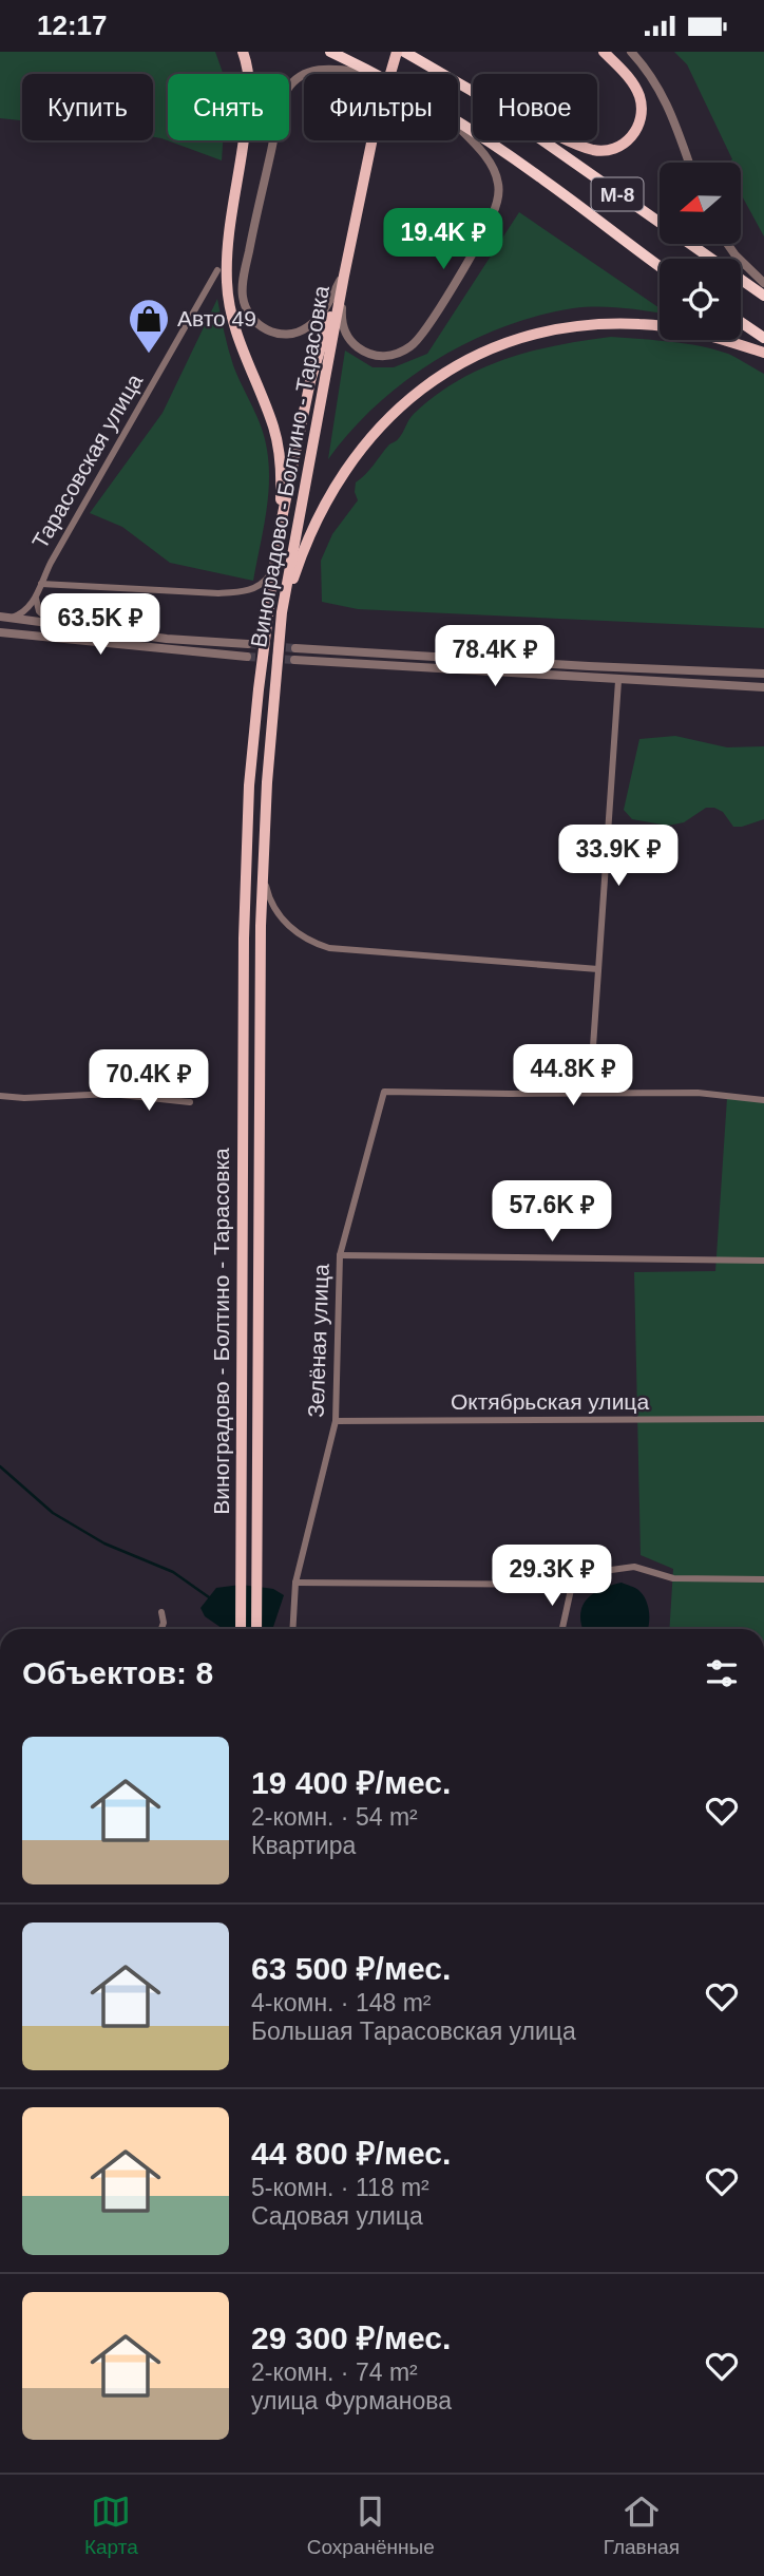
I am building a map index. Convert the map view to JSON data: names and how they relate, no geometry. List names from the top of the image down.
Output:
{
  "streets": {
    "highway": ["М-8"],
    "main road": ["Виноградово - Болтино - Тарасовка"],
    "street": ["Тарасовская улица", "Зелёная улица", "Октябрьская улица"]
  },
  "crossings": [
    ["Зелёная улица", "Октябрьская улица"]
  ],
  "places": {
    "shop": ["Авто 49"]
  },
  "north": "left",
  "page": {
    "status": "12:17",
    "chip": [
      "Купить",
      "Снять",
      "Фильтры",
      "Новое"
    ],
    "price": [
      "19.4K ₽",
      "63.5K ₽",
      "78.4K ₽",
      "33.9K ₽",
      "44.8K ₽",
      "70.4K ₽",
      "57.6K ₽",
      "29.3K ₽"
    ],
    "heading": "Объектов: 8",
    "list": [
      {
        "name": "19 400 ₽/мес.",
        "note": "2-комн. · 54 m² · Квартира"
      },
      {
        "name": "63 500 ₽/мес.",
        "note": "4-комн. · 148 m² · Большая Тарасовская улица"
      },
      {
        "name": "44 800 ₽/мес.",
        "note": "5-комн. · 118 m² · Садовая улица"
      },
      {
        "name": "29 300 ₽/мес.",
        "note": "2-комн. · 74 m² · улица Фурманова"
      }
    ],
    "tabs": ["Карта", "Сохранённые", "Главная"]
  }
}
